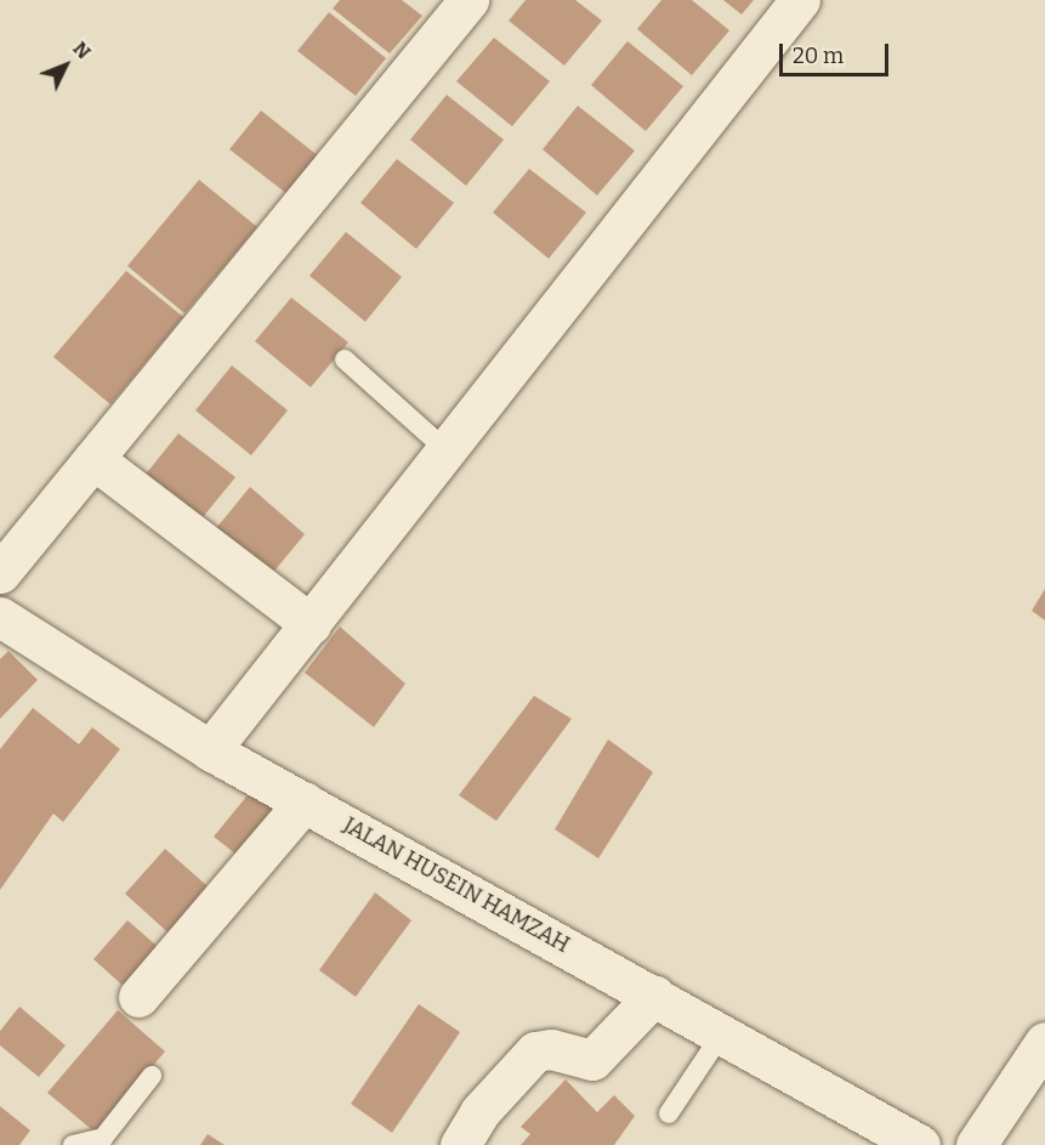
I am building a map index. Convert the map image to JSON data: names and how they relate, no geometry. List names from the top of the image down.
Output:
{
  "streets": {
    "street": ["JALAN HUSEIN HAMZAH"]
  },
  "scale_bar": "20 m",
  "north": "top right"
}
